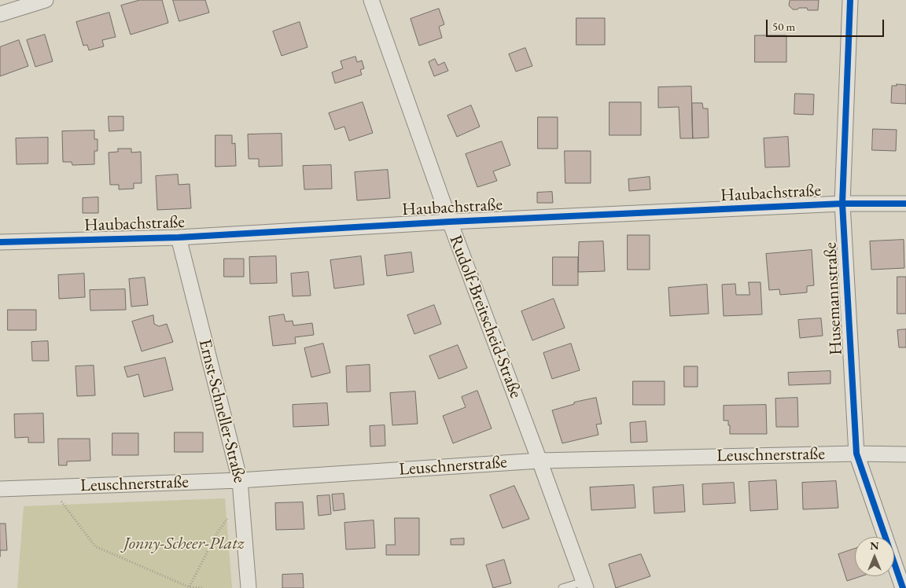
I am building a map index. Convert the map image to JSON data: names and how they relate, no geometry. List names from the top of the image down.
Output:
{
  "streets": {
    "street": [
      "Haubachstraße",
      "Husemannstraße",
      "Rudolf-Breitscheid-Straße",
      "Ernst-Schneller-Straße",
      "Leuschnerstraße"
    ]
  },
  "crossings": [
    ["Haubachstraße", "Husemannstraße"],
    ["Haubachstraße", "Rudolf-Breitscheid-Straße"],
    ["Haubachstraße", "Ernst-Schneller-Straße"],
    ["Husemannstraße", "Leuschnerstraße"],
    ["Rudolf-Breitscheid-Straße", "Leuschnerstraße"],
    ["Ernst-Schneller-Straße", "Leuschnerstraße"]
  ],
  "parks": ["Jonny-Scheer-Platz"],
  "scale_bar": "50 m",
  "north": "top"
}
